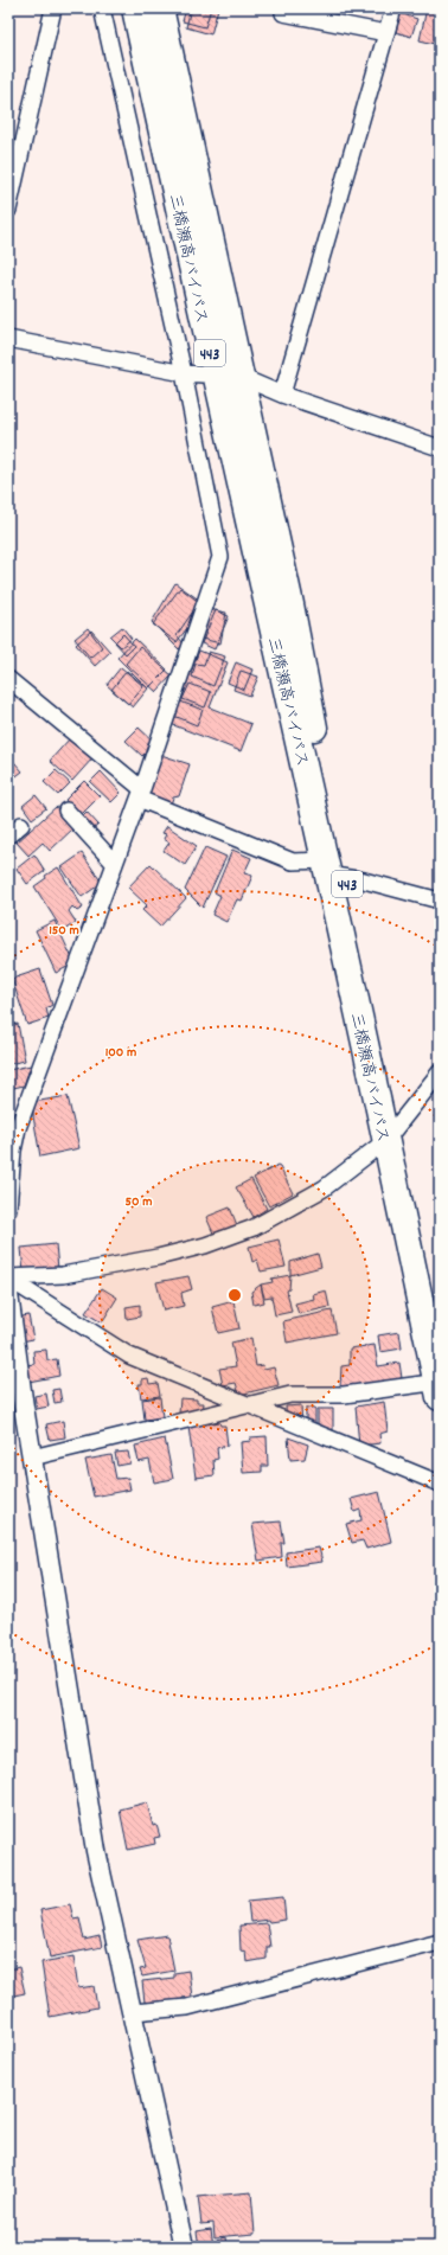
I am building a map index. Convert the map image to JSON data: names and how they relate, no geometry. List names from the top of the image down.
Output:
{
  "streets": {
    "highway": ["三橋瀬高バイパス", "443"]
  },
  "rings": ["150 m", "100 m", "50 m"]
}
